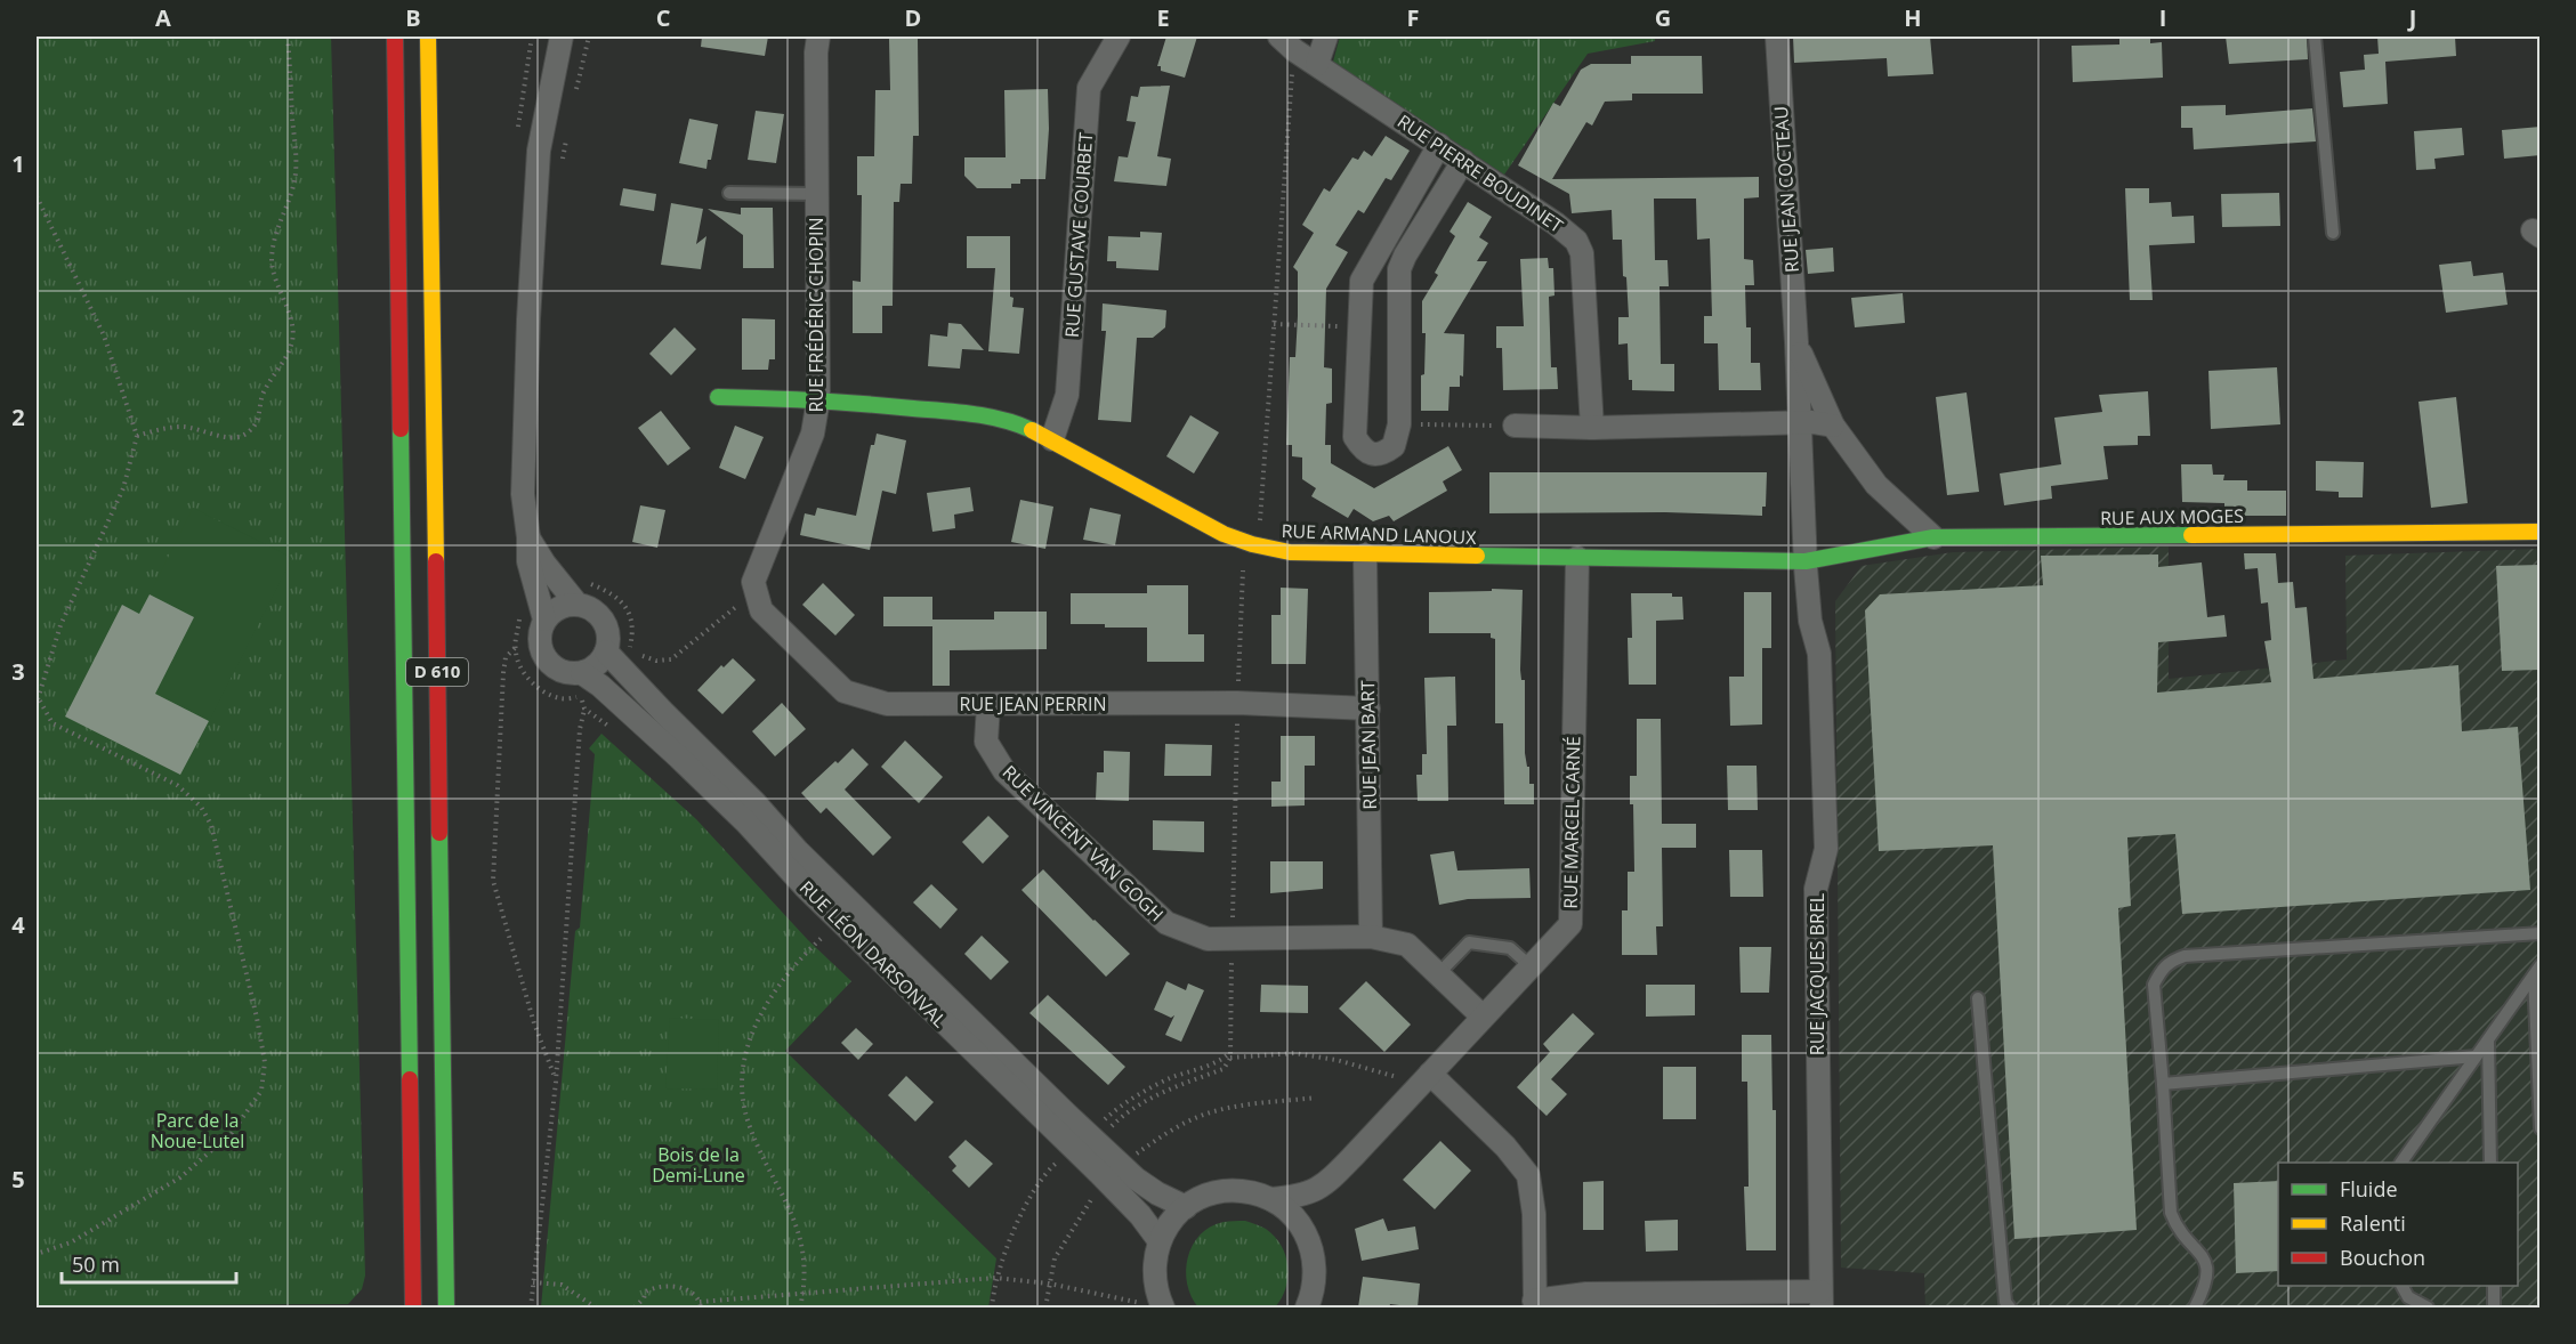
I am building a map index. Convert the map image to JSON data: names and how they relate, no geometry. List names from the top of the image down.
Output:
{
  "streets": {
    "main road": ["RUE AUX MOGES", "RUE ARMAND LANOUX", "D 610"],
    "street": [
      "RUE PIERRE BOUDINET",
      "RUE JEAN COCTEAU",
      "RUE GUSTAVE COURBET",
      "RUE FRÉDÉRIC CHOPIN",
      "RUE JEAN PERRIN",
      "RUE JEAN BART",
      "RUE MARCEL CARNÉ",
      "RUE VINCENT VAN GOGH",
      "RUE LÉON DARSONVAL",
      "RUE JACQUES BREL"
    ]
  },
  "crossings": [
    ["RUE JEAN COCTEAU", "RUE AUX MOGES"],
    ["RUE JEAN COCTEAU", "RUE ARMAND LANOUX"],
    ["RUE JEAN COCTEAU", "RUE JACQUES BREL"],
    ["RUE GUSTAVE COURBET", "RUE ARMAND LANOUX"],
    ["RUE FRÉDÉRIC CHOPIN", "RUE ARMAND LANOUX"],
    ["RUE FRÉDÉRIC CHOPIN", "RUE JEAN PERRIN"],
    ["RUE AUX MOGES", "RUE ARMAND LANOUX"],
    ["RUE AUX MOGES", "RUE JACQUES BREL"],
    ["RUE ARMAND LANOUX", "RUE JEAN BART"],
    ["RUE ARMAND LANOUX", "RUE MARCEL CARNÉ"],
    ["RUE ARMAND LANOUX", "RUE JACQUES BREL"],
    ["RUE JEAN PERRIN", "RUE JEAN BART"],
    ["RUE JEAN PERRIN", "RUE VINCENT VAN GOGH"],
    ["RUE JEAN BART", "RUE VINCENT VAN GOGH"],
    ["RUE MARCEL CARNÉ", "RUE VINCENT VAN GOGH"]
  ],
  "parks": ["Parc de la Noue-Lutel", "Bois de la Demi-Lune"],
  "legend": ["Fluide", "Ralenti", "Bouchon"],
  "scale_bar": "50 m",
  "grid": {
    "columns": [
      "A",
      "B",
      "C",
      "D",
      "E",
      "F",
      "G",
      "H",
      "I",
      "J"
    ],
    "rows": [
      "1",
      "2",
      "3",
      "4",
      "5"
    ]
  }
}
